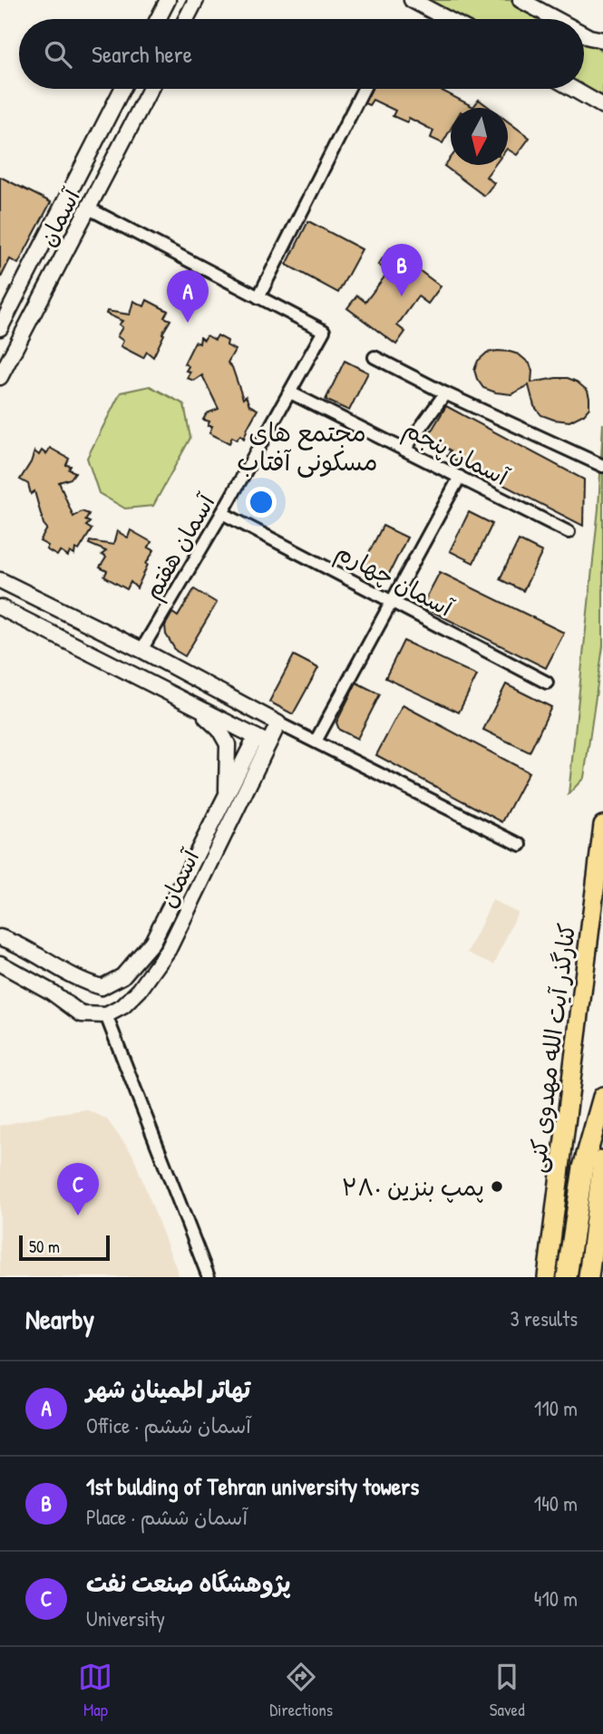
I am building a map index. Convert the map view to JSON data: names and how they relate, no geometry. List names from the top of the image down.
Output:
{
  "streets": {
    "main road": ["کنارگذر آیت الله مهدوی کنی"],
    "street": [
      "آسمان",
      "آسمان پنجم",
      "آسمان هفتم",
      "آسمان چهارم"
    ]
  },
  "crossings": [
    ["آسمان پنجم", "آسمان هفتم"],
    ["آسمان هفتم", "آسمان چهارم"]
  ],
  "districts": ["مجتمع های مسکونی آفتاب"],
  "places": ["پمپ بنزین ۲۸۰"],
  "scale_bar": "50 m",
  "north": "bottom",
  "page": {
    "search": "Search here",
    "pins": ["B", "A", "C"],
    "scale": "50 m",
    "heading": ["Nearby", "3 results"],
    "list": [
      {
        "mark": "A",
        "name": "تهاتر اطمینان شهر",
        "note": "Office · آسمان ششم",
        "value": "110 m"
      },
      {
        "mark": "B",
        "name": "1st bulding of Tehran university towers",
        "note": "Place · آسمان ششم",
        "value": "140 m"
      },
      {
        "mark": "C",
        "name": "پژوهشگاه صنعت نفت",
        "note": "University",
        "value": "410 m"
      }
    ],
    "nav": ["Map", "Directions", "Saved"]
  }
}
